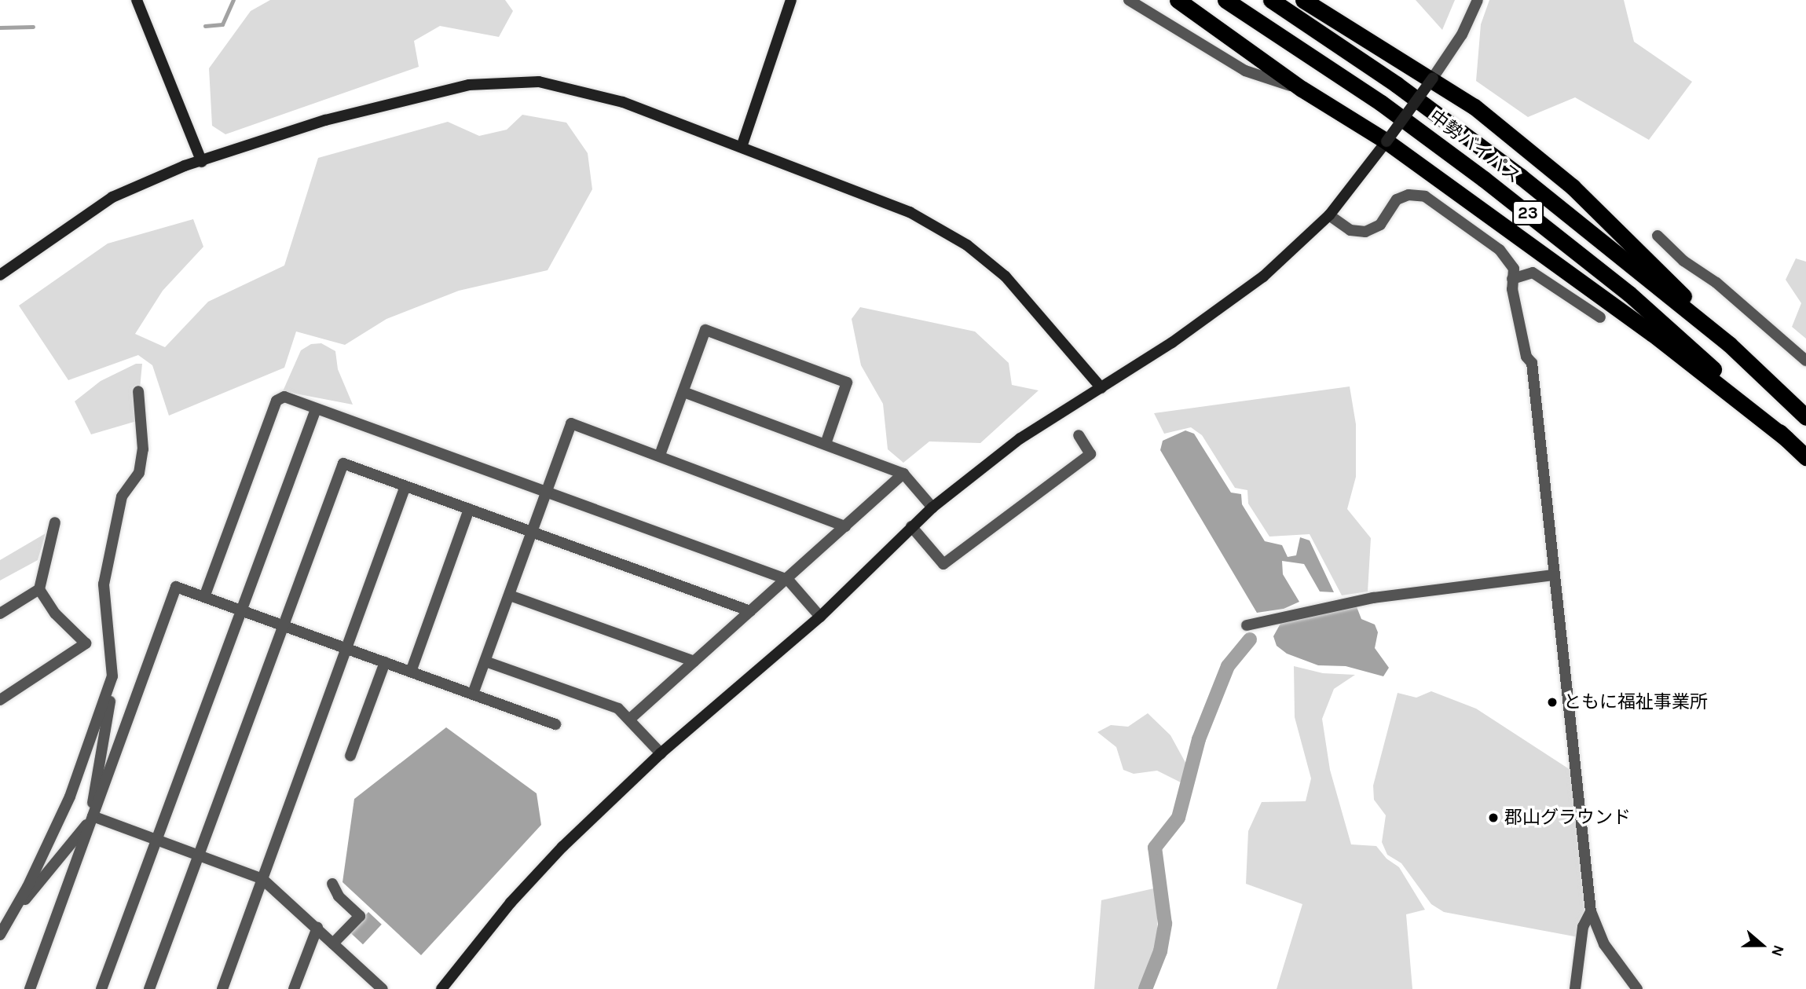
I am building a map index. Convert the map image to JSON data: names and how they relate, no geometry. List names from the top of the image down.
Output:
{
  "streets": {
    "highway": ["中勢バイパス", "23"]
  },
  "places": ["ともに福祉事業所", "郡山グラウンド"],
  "north": "right"
}
